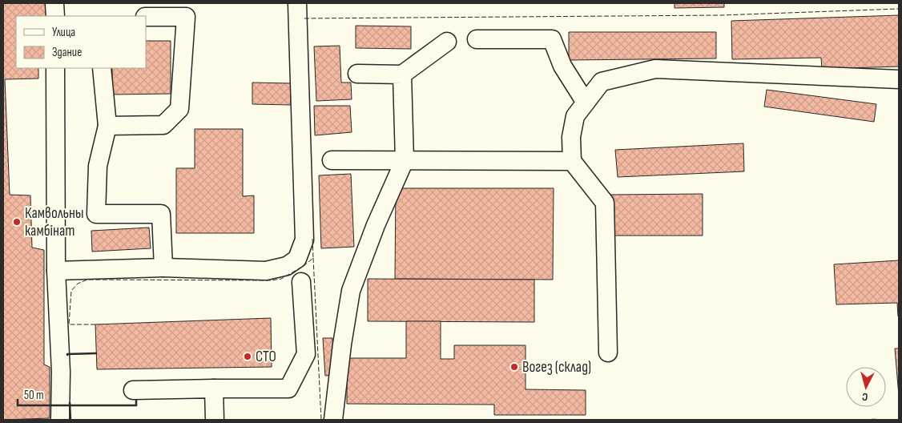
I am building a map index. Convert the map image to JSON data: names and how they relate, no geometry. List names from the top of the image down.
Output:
{
  "places": ["Камвольны камбінат", "СТО", "Вогез (склад)"],
  "legend": ["Улица", "Здание"],
  "scale_bar": "50 m",
  "north": "bottom"
}
